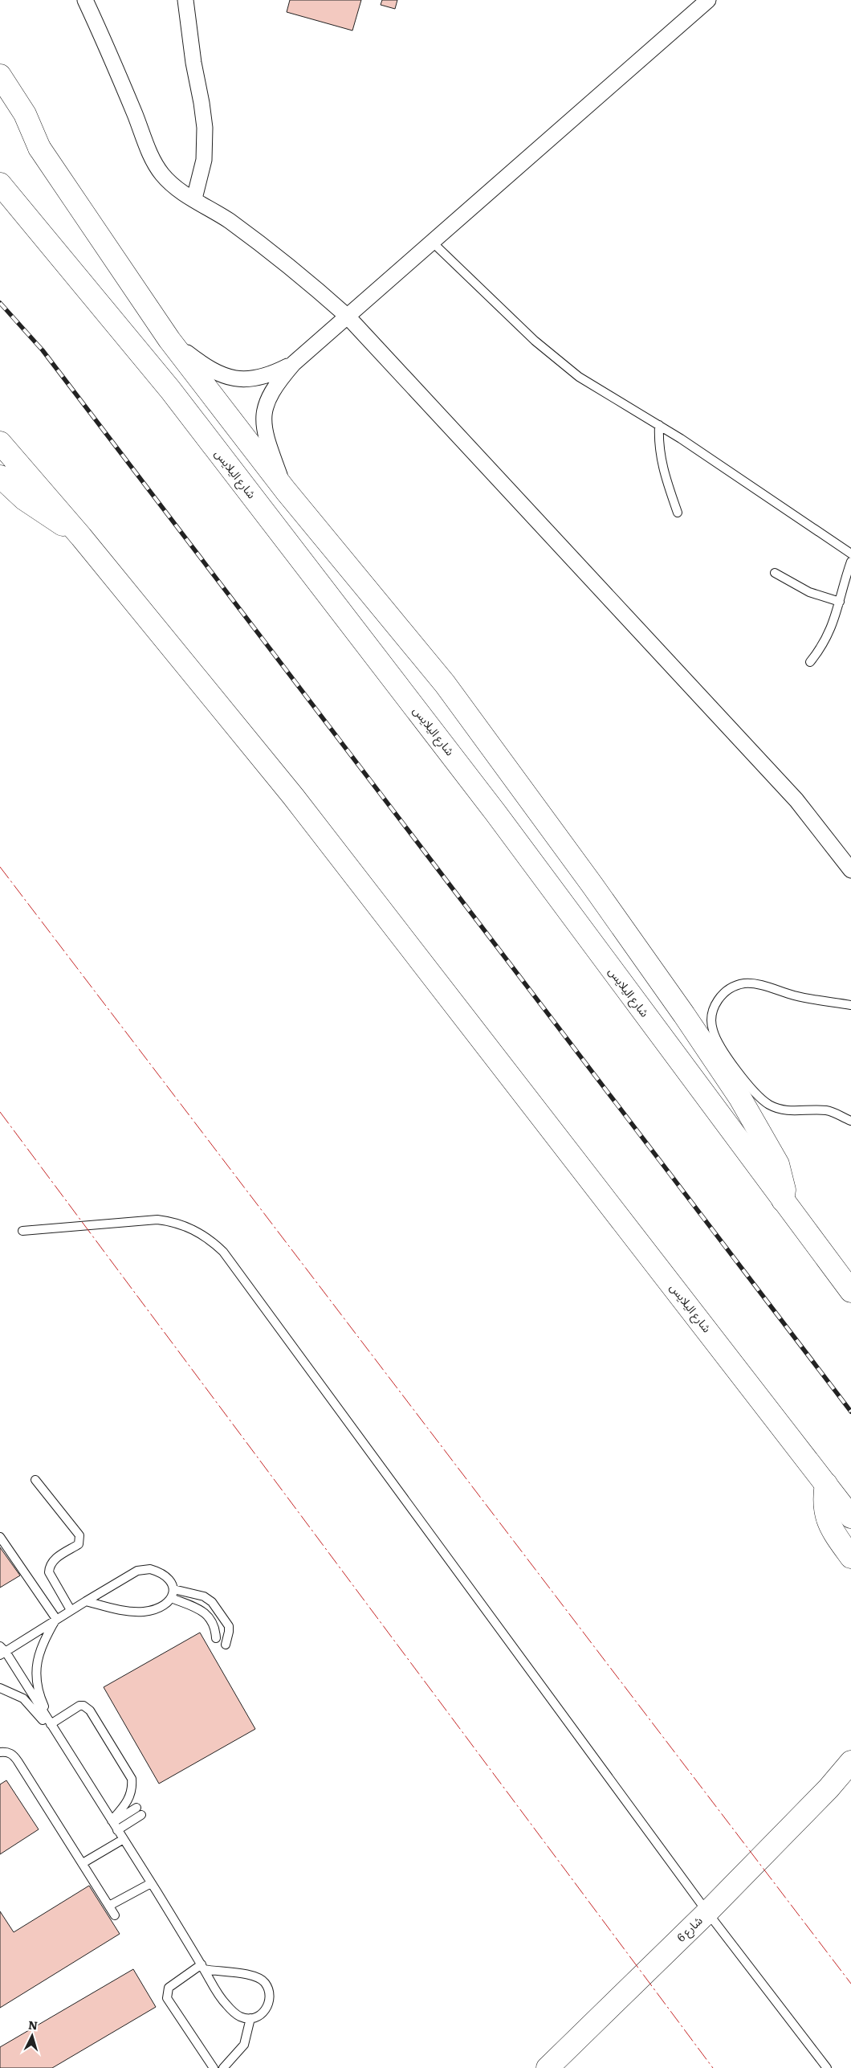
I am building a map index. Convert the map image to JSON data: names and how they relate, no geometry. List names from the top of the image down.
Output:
{
  "streets": {
    "main road": ["شارع اليلايس", "شارع 6"]
  },
  "north": "top"
}
